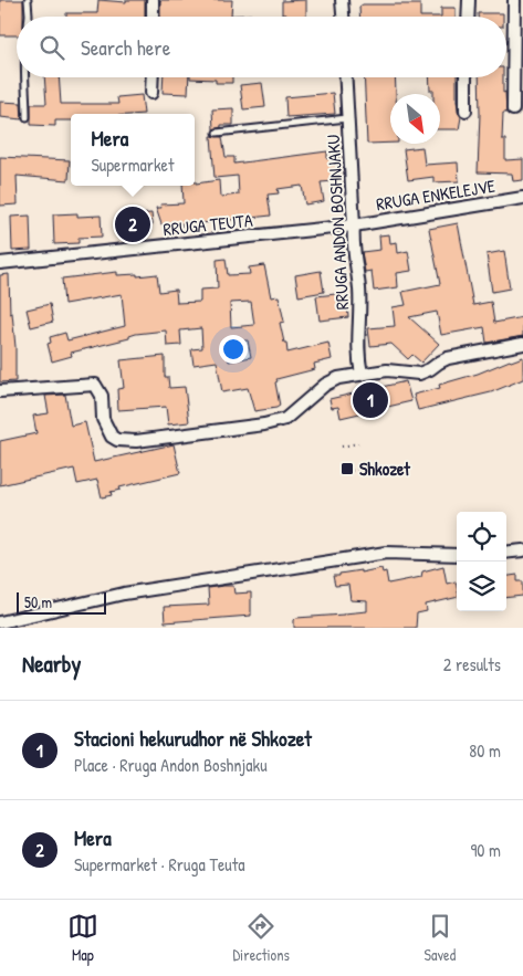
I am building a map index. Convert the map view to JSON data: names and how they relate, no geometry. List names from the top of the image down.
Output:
{
  "streets": {
    "street": ["RRUGA ENKELEJVE", "RRUGA ANDON BOSHNJAKU", "RRUGA TEUTA"]
  },
  "crossings": [
    ["RRUGA ENKELEJVE", "RRUGA ANDON BOSHNJAKU"],
    ["RRUGA ENKELEJVE", "RRUGA TEUTA"],
    ["RRUGA ANDON BOSHNJAKU", "RRUGA TEUTA"]
  ],
  "places": {
    "transit": ["Shkozet"]
  },
  "scale_bar": "50 m",
  "north": "bottom right",
  "page": {
    "search": "Search here",
    "popup": ["Mera", "Supermarket"],
    "pins": ["2", "1"],
    "scale": "50 m",
    "heading": ["Nearby", "2 results"],
    "list": [
      {
        "mark": "1",
        "name": "Stacioni hekurudhor në Shkozet",
        "note": "Place · Rruga Andon Boshnjaku",
        "value": "80 m"
      },
      {
        "mark": "2",
        "name": "Mera",
        "note": "Supermarket · Rruga Teuta",
        "value": "90 m"
      }
    ],
    "nav": ["Map", "Directions", "Saved"]
  }
}
